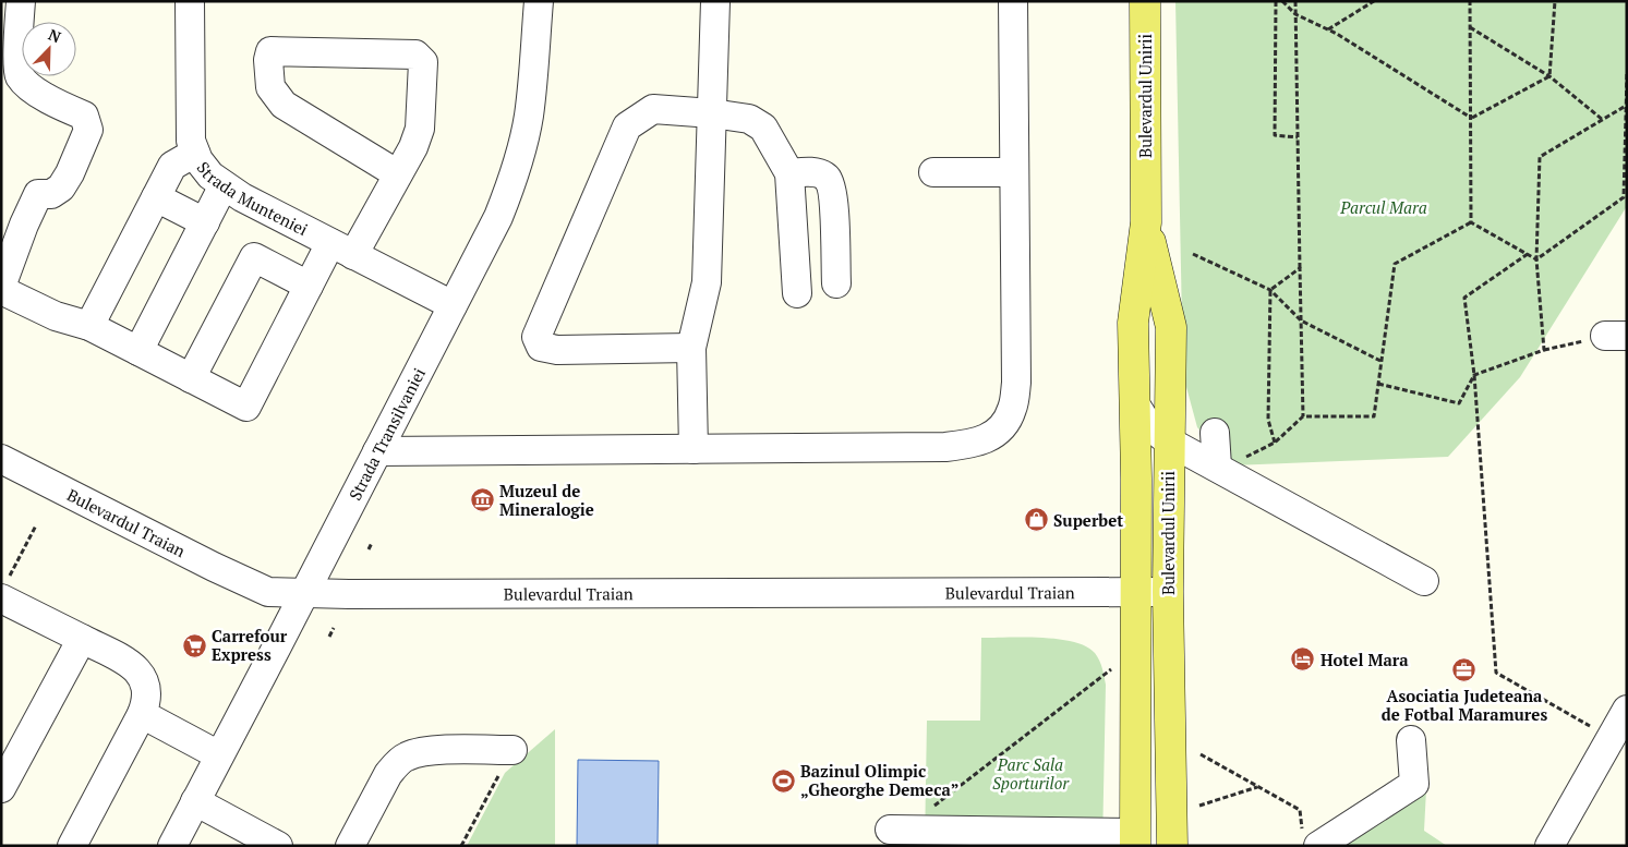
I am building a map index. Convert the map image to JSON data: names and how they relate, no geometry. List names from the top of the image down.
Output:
{
  "streets": {
    "main road": ["Bulevardul Unirii"],
    "street": ["Strada Munteniei", "Strada Transilvaniei", "Bulevardul Traian"]
  },
  "crossings": [
    ["Bulevardul Unirii", "Bulevardul Traian"],
    ["Strada Munteniei", "Strada Transilvaniei"],
    ["Strada Transilvaniei", "Bulevardul Traian"]
  ],
  "parks": ["Parcul Mara", "Parc Sala Sporturilor"],
  "places": {
    "museum": ["Muzeul de Mineralogie"],
    "shop": ["Superbet"],
    "supermarket": ["Carrefour Express"],
    "hotel": ["Hotel Mara"],
    "office": ["Asociatia Judeteana de Fotbal Maramures"],
    "sports": ["Bazinul Olimpic „Gheorghe Demeca”"]
  },
  "north": "top right"
}
